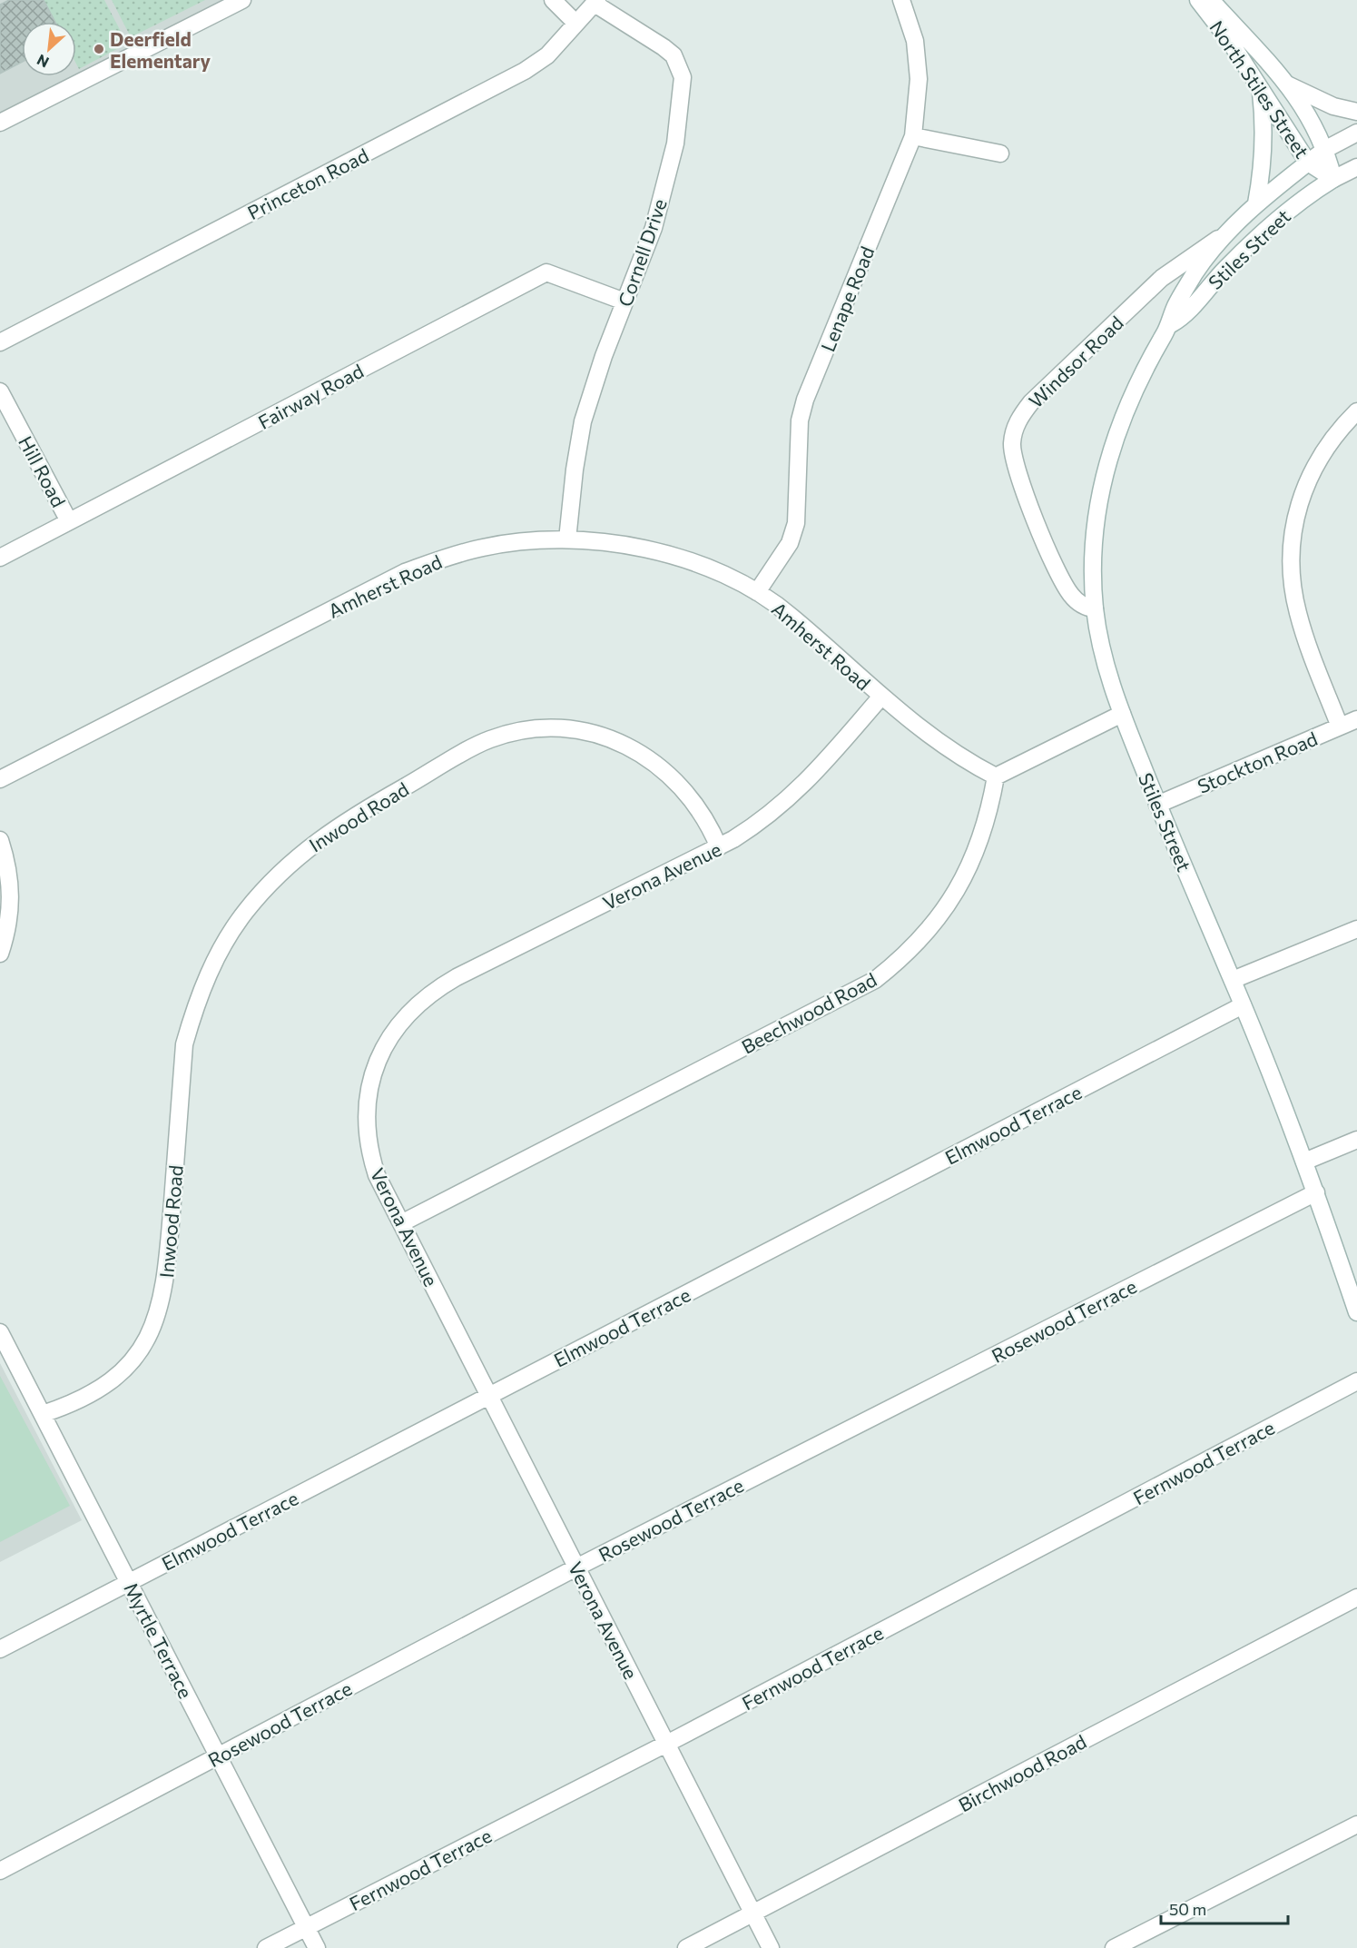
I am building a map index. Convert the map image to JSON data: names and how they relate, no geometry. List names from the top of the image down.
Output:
{
  "streets": {
    "street": [
      "North Stiles Street",
      "Princeton Road",
      "Stiles Street",
      "Cornell Drive",
      "Lenape Road",
      "Windsor Road",
      "Fairway Road",
      "Hill Road",
      "Amherst Road",
      "Stockton Road",
      "Inwood Road",
      "Verona Avenue",
      "Beechwood Road",
      "Elmwood Terrace",
      "Rosewood Terrace",
      "Fernwood Terrace",
      "Myrtle Terrace",
      "Birchwood Road"
    ]
  },
  "crossings": [
    ["North Stiles Street", "Stiles Street"],
    ["Princeton Road", "Cornell Drive"],
    ["Stiles Street", "Windsor Road"],
    ["Stiles Street", "Stockton Road"],
    ["Stiles Street", "Elmwood Terrace"],
    ["Stiles Street", "Rosewood Terrace"],
    ["Cornell Drive", "Fairway Road"],
    ["Cornell Drive", "Amherst Road"],
    ["Lenape Road", "Amherst Road"],
    ["Fairway Road", "Hill Road"],
    ["Amherst Road", "Verona Avenue"],
    ["Amherst Road", "Beechwood Road"],
    ["Inwood Road", "Verona Avenue"],
    ["Inwood Road", "Myrtle Terrace"],
    ["Verona Avenue", "Beechwood Road"],
    ["Verona Avenue", "Elmwood Terrace"],
    ["Verona Avenue", "Rosewood Terrace"],
    ["Verona Avenue", "Fernwood Terrace"],
    ["Verona Avenue", "Birchwood Road"],
    ["Elmwood Terrace", "Myrtle Terrace"],
    ["Rosewood Terrace", "Myrtle Terrace"],
    ["Fernwood Terrace", "Myrtle Terrace"]
  ],
  "places": ["Deerfield Elementary"],
  "scale_bar": "50 m",
  "north": "bottom left"
}
